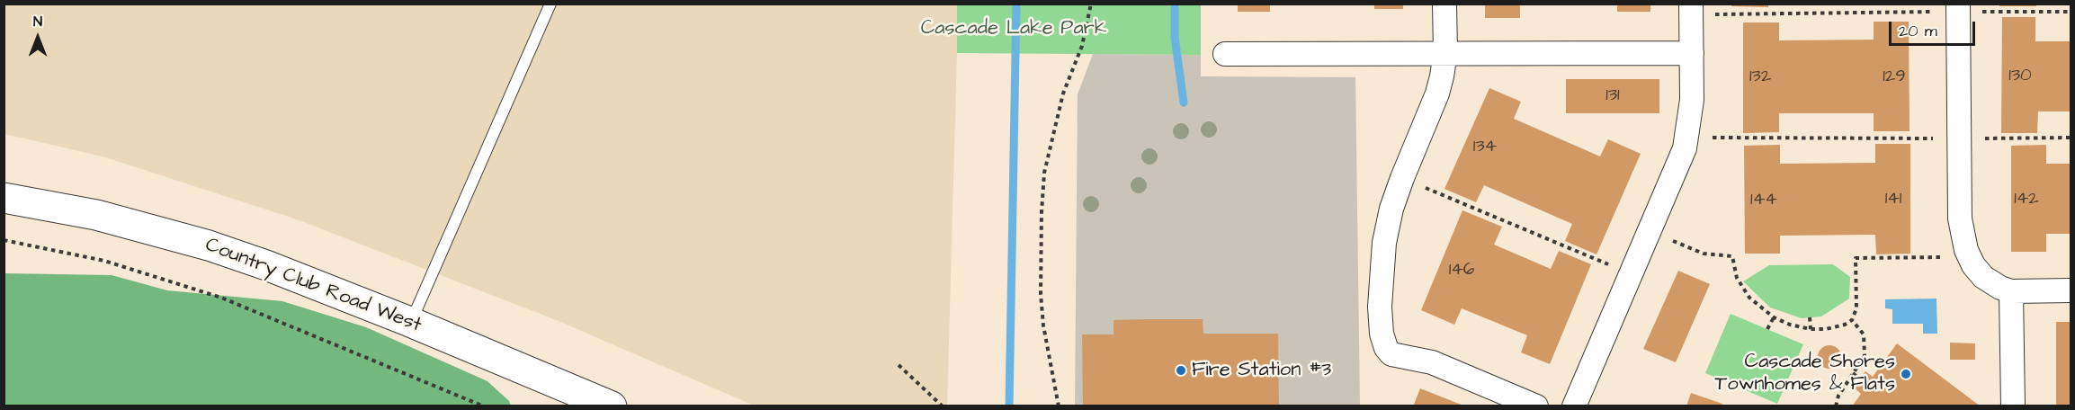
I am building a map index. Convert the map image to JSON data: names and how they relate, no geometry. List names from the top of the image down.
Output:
{
  "streets": {
    "main road": ["Country Club Road West"]
  },
  "parks": ["Cascade Lake Park"],
  "places": ["Fire Station #3", "Cascade Shores Townhomes & Flats"],
  "house_numbers": [
    "130",
    "132",
    "129",
    "131",
    "134",
    "141",
    "142",
    "144",
    "146"
  ],
  "scale_bar": "20 m",
  "north": "top"
}
